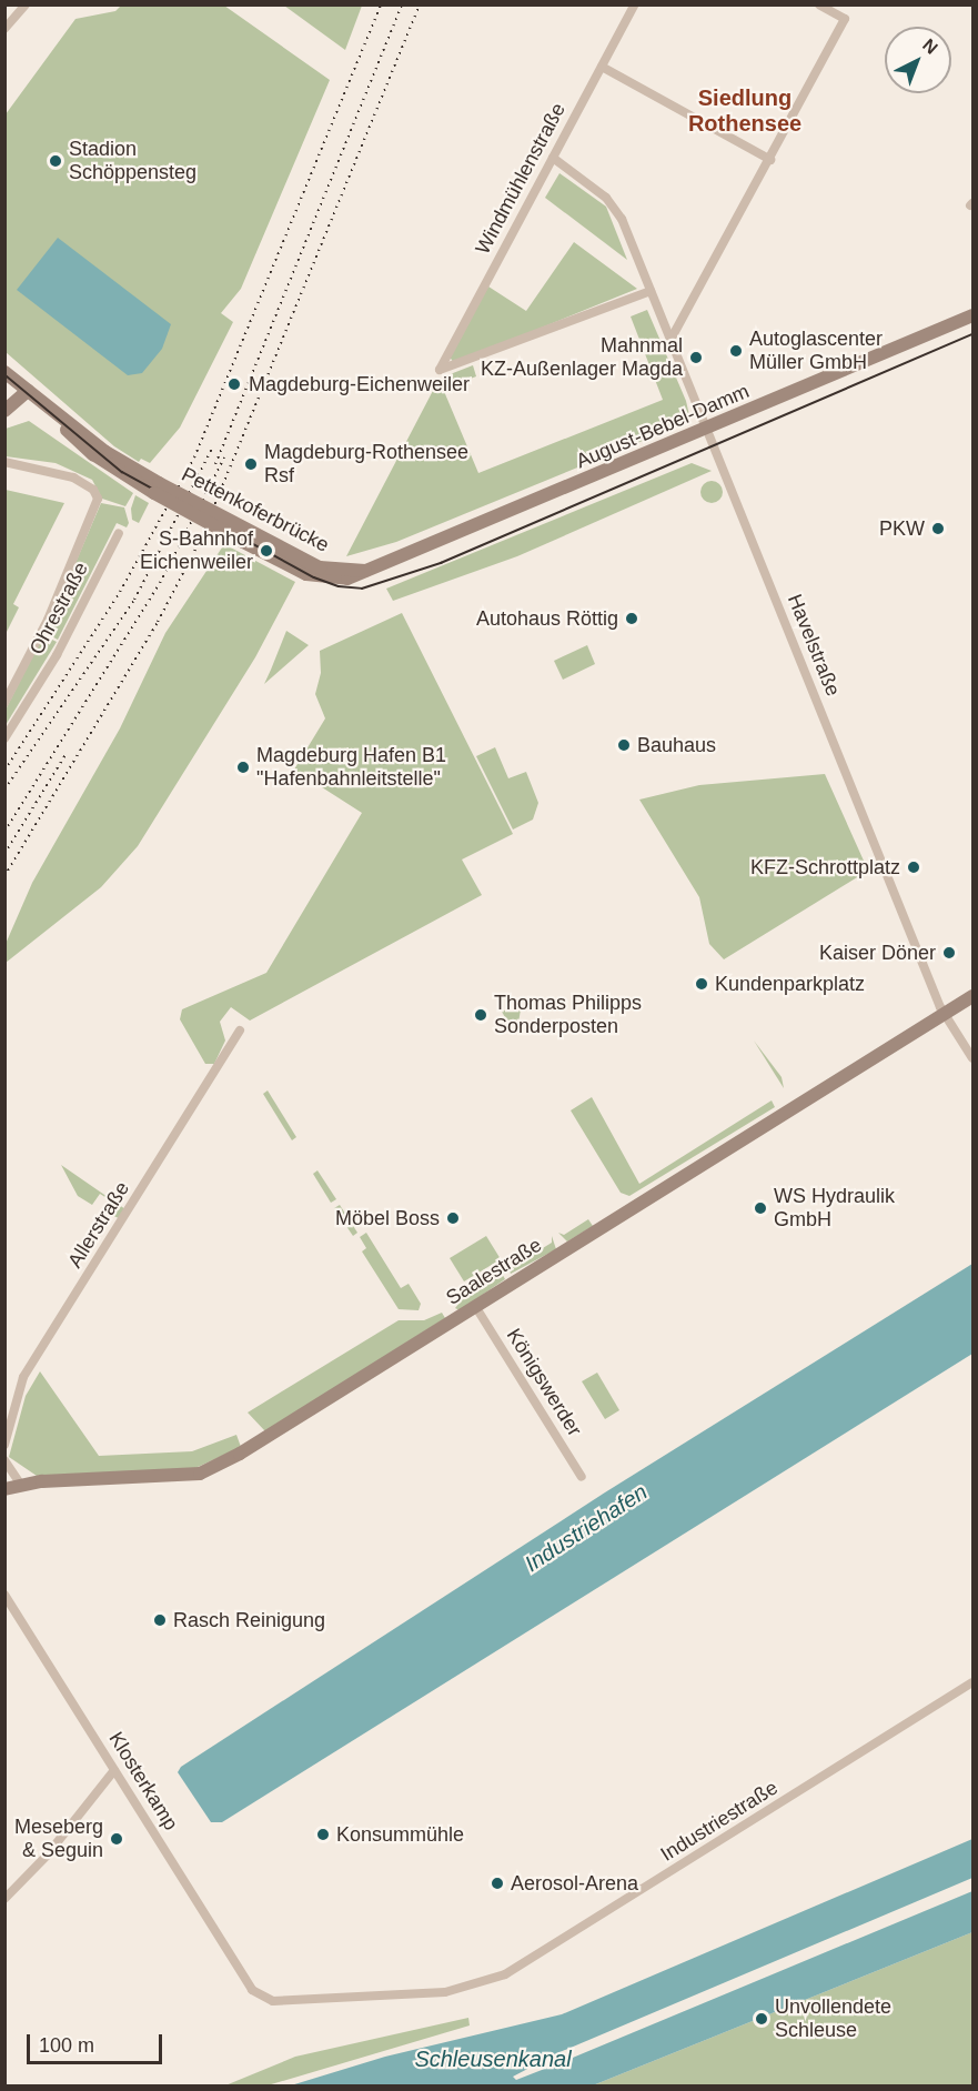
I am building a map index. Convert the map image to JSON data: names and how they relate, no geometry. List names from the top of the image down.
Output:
{
  "streets": {
    "main road": ["August-Bebel-Damm", "Pettenkoferbrücke", "Saalestraße"],
    "street": [
      "Windmühlenstraße",
      "Ohrestraße",
      "Havelstraße",
      "Allerstraße",
      "Königswerder",
      "Klosterkamp",
      "Industriestraße"
    ]
  },
  "crossings": [
    ["Windmühlenstraße", "Havelstraße"],
    ["August-Bebel-Damm", "Pettenkoferbrücke"],
    ["August-Bebel-Damm", "Havelstraße"],
    ["Havelstraße", "Saalestraße"],
    ["Saalestraße", "Königswerder"],
    ["Klosterkamp", "Industriestraße"]
  ],
  "districts": ["Siedlung Rothensee"],
  "water": ["Industriehafen", "Schleusenkanal"],
  "places": [
    "Stadion Schöppensteg",
    "Autoglascenter Müller GmbH",
    "Mahnmal KZ-Außenlager Magda",
    "Magdeburg-Eichenweiler",
    "Magdeburg-Rothensee Rsf",
    "PKW",
    "S-Bahnhof Eichenweiler",
    "Autohaus Röttig",
    "Bauhaus",
    "Magdeburg Hafen B1 \"Hafenbahnleitstelle\"",
    "KFZ-Schrottplatz",
    "Kaiser Döner",
    "Kundenparkplatz",
    "Thomas Philipps Sonderposten",
    "WS Hydraulik GmbH",
    "Möbel Boss",
    "Rasch Reinigung",
    "Konsummühle",
    "Meseberg & Seguin",
    "Aerosol-Arena",
    "Unvollendete Schleuse"
  ],
  "scale_bar": "100 m",
  "north": "top right"
}
